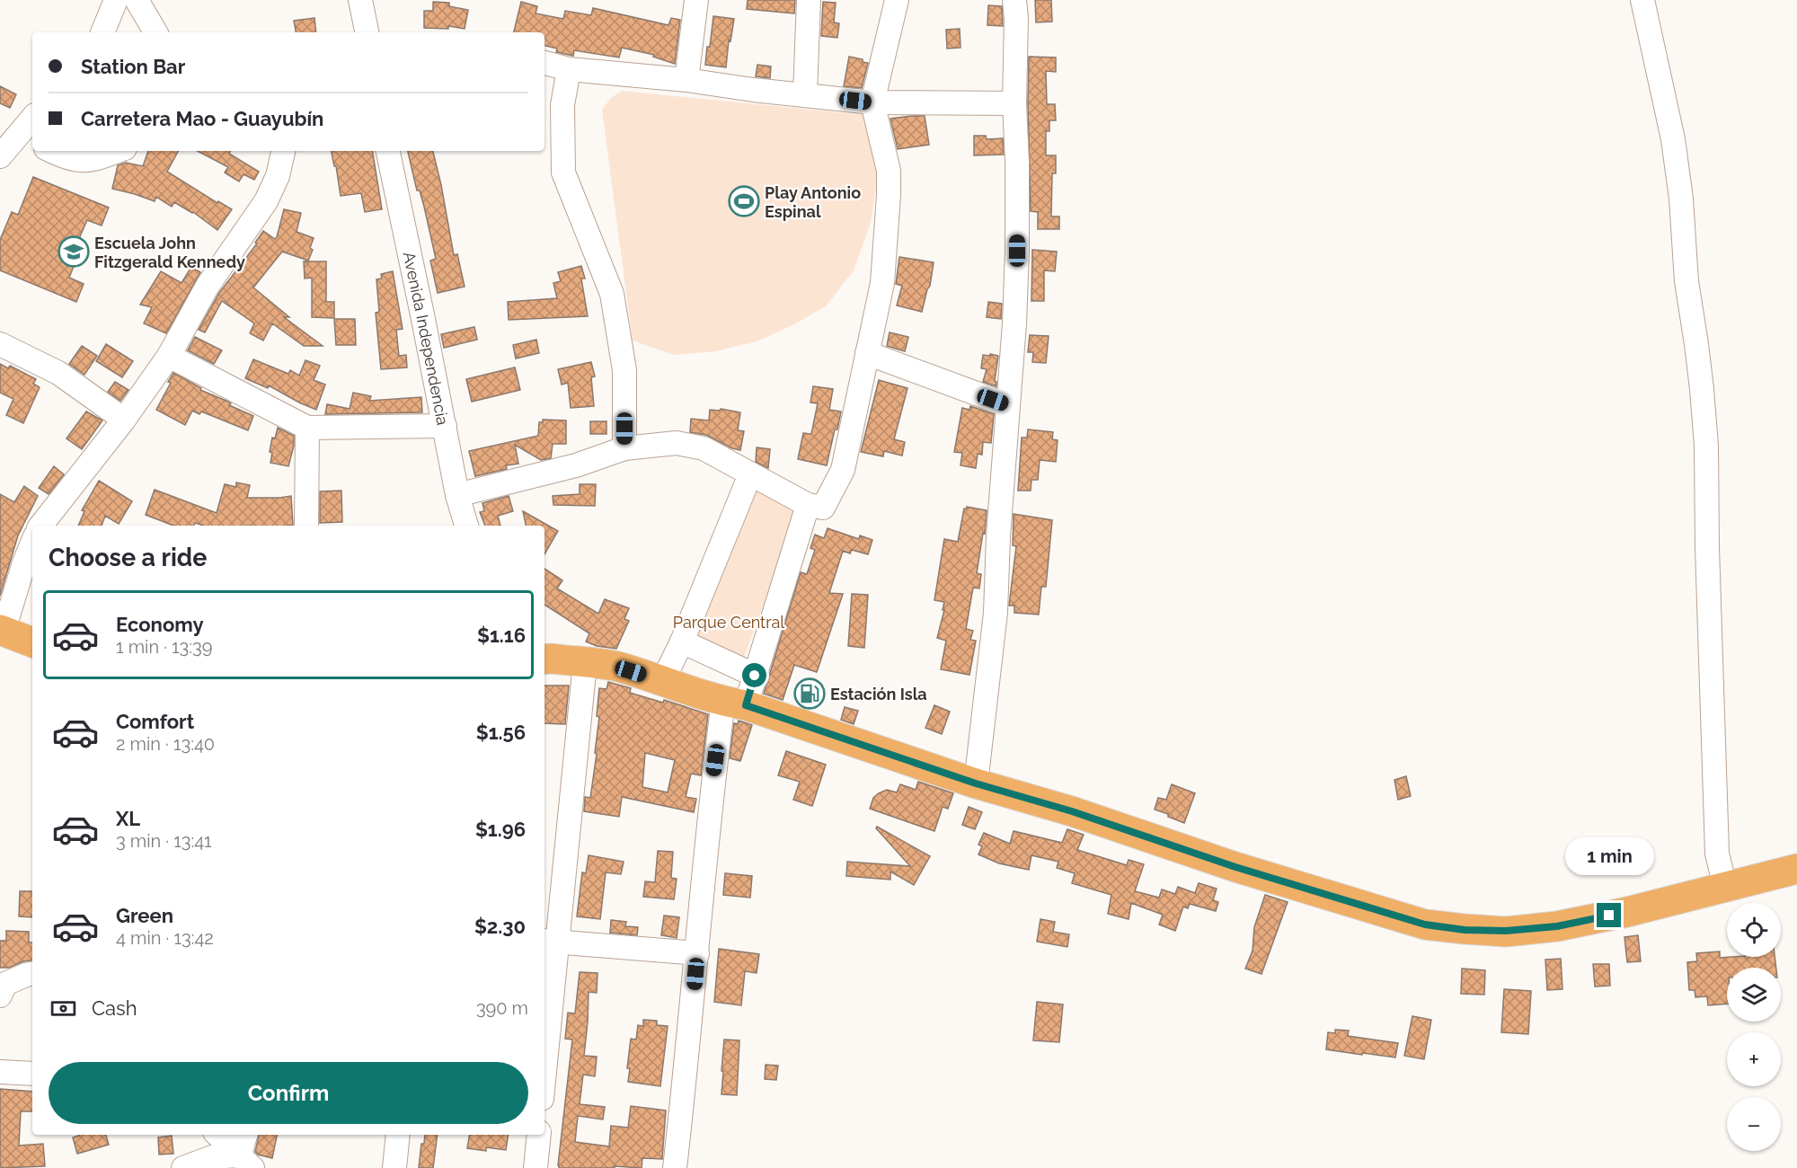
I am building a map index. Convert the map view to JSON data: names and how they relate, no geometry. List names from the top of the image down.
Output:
{
  "streets": {
    "street": ["Avenida Independencia"]
  },
  "parks": ["Parque Central"],
  "places": {
    "sports": ["Play Antonio Espinal"],
    "school or university": ["Escuela John Fitzgerald Kennedy"],
    "fuel station": ["Estación Isla"]
  },
  "page": {
    "banner": ["Station Bar", "Carretera Mao - Guayubín"],
    "heading": "Choose a ride",
    "list": [
      {
        "name": "Economy",
        "note": "1 min · 13:39",
        "value": "$1.16"
      },
      {
        "name": "Comfort",
        "note": "2 min · 13:40",
        "value": "$1.56"
      },
      {
        "name": "XL",
        "note": "3 min · 13:41",
        "value": "$1.96"
      },
      {
        "name": "Green",
        "note": "4 min · 13:42",
        "value": "$2.30"
      }
    ],
    "bubble": "1 min",
    "map_buttons": ["+", "−"],
    "pay": ["Cash", "390 m"],
    "buttons": "Confirm"
  }
}
